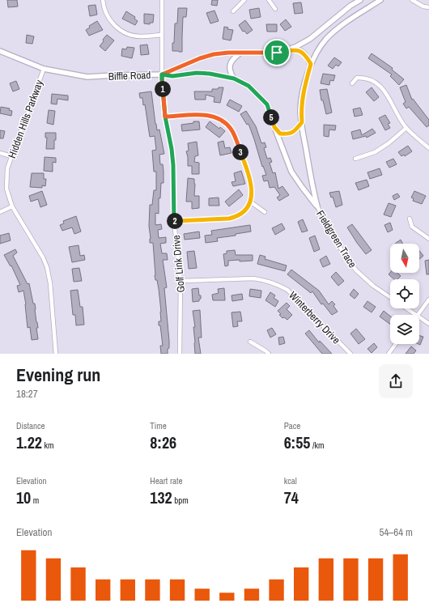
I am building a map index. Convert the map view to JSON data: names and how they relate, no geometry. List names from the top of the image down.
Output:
{
  "streets": {
    "street": [
      "Biffle Road",
      "Hidden Hills Parkway",
      "Fieldgreen Trace",
      "Golf Link Drive",
      "Winterberry Drive"
    ]
  },
  "crossings": [
    ["Biffle Road", "Hidden Hills Parkway"],
    ["Biffle Road", "Golf Link Drive"],
    ["Golf Link Drive", "Winterberry Drive"]
  ],
  "north": "bottom",
  "page": {
    "pins": [
      "1",
      "5",
      "3",
      "2"
    ],
    "heading": ["Evening run", "18:27"],
    "stats": [
      ["Distance", "1.22 km"],
      ["Time", "8:26"],
      ["Pace", "6:55 /km"],
      ["Elevation", "10 m"],
      ["Heart rate", "132 bpm"],
      ["kcal", "74"]
    ],
    "chart": ["Elevation", "54–64 m"]
  }
}
